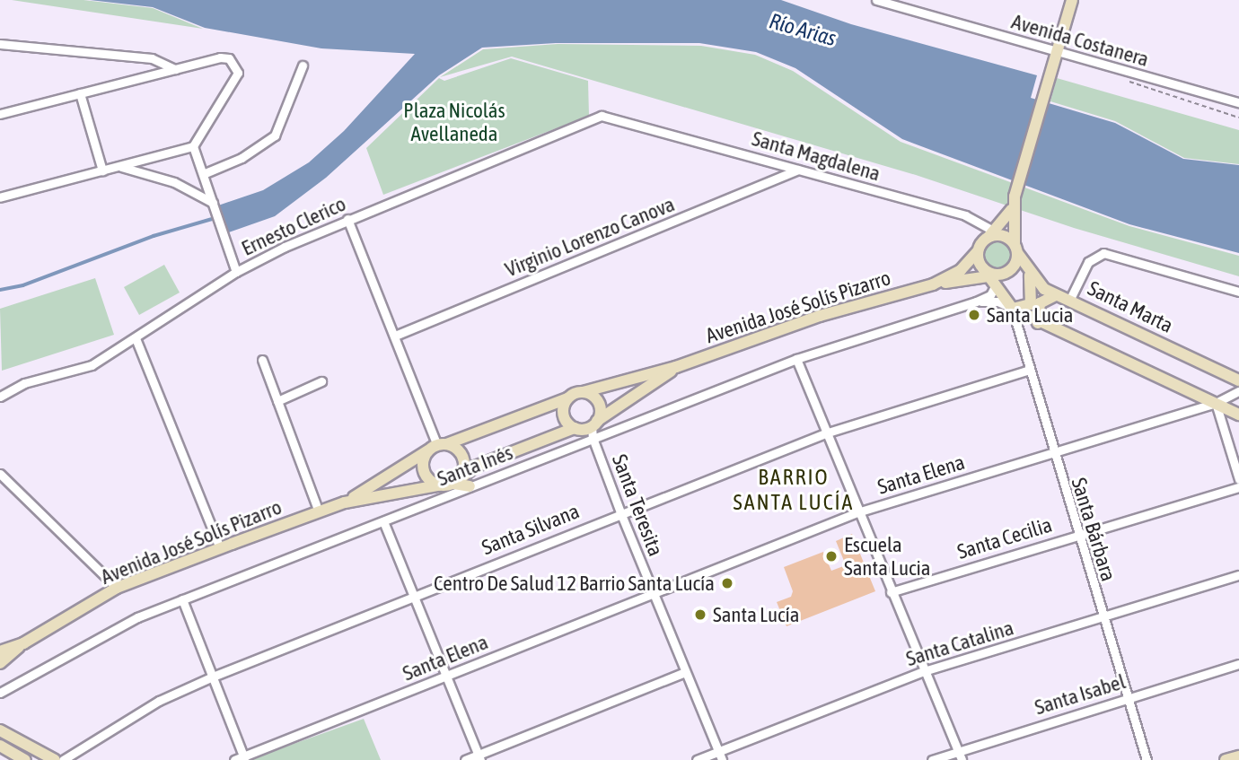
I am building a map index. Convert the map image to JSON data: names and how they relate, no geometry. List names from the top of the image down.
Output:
{
  "streets": {
    "main road": ["Avenida José Solís Pizarro", "Santa Marta"],
    "street": [
      "Avenida Costanera",
      "Santa Magdalena",
      "Ernesto Clerico",
      "Virginio Lorenzo Canova",
      "Santa Inés",
      "Santa Elena",
      "Santa Teresita",
      "Santa Silvana",
      "Santa Bárbara",
      "Santa Cecilia",
      "Santa Catalina",
      "Santa Isabel"
    ]
  },
  "crossings": [
    ["Santa Magdalena", "Ernesto Clerico"],
    ["Santa Magdalena", "Virginio Lorenzo Canova"],
    ["Santa Magdalena", "Avenida José Solís Pizarro"],
    ["Avenida José Solís Pizarro", "Santa Inés"],
    ["Avenida José Solís Pizarro", "Santa Teresita"],
    ["Santa Inés", "Santa Teresita"],
    ["Santa Inés", "Santa Bárbara"],
    ["Santa Elena", "Santa Teresita"],
    ["Santa Elena", "Santa Bárbara"],
    ["Santa Teresita", "Santa Silvana"],
    ["Santa Teresita", "Santa Catalina"],
    ["Santa Silvana", "Santa Bárbara"],
    ["Santa Bárbara", "Santa Cecilia"],
    ["Santa Bárbara", "Santa Catalina"],
    ["Santa Bárbara", "Santa Isabel"]
  ],
  "districts": ["BARRIO SANTA LUCÍA"],
  "water": ["Río Arias"],
  "parks": ["Plaza Nicolás Avellaneda"],
  "places": [
    "Santa Lucia",
    "Escuela Santa Lucia",
    "Centro De Salud 12 Barrio Santa Lucía",
    "Santa Lucía"
  ]
}
